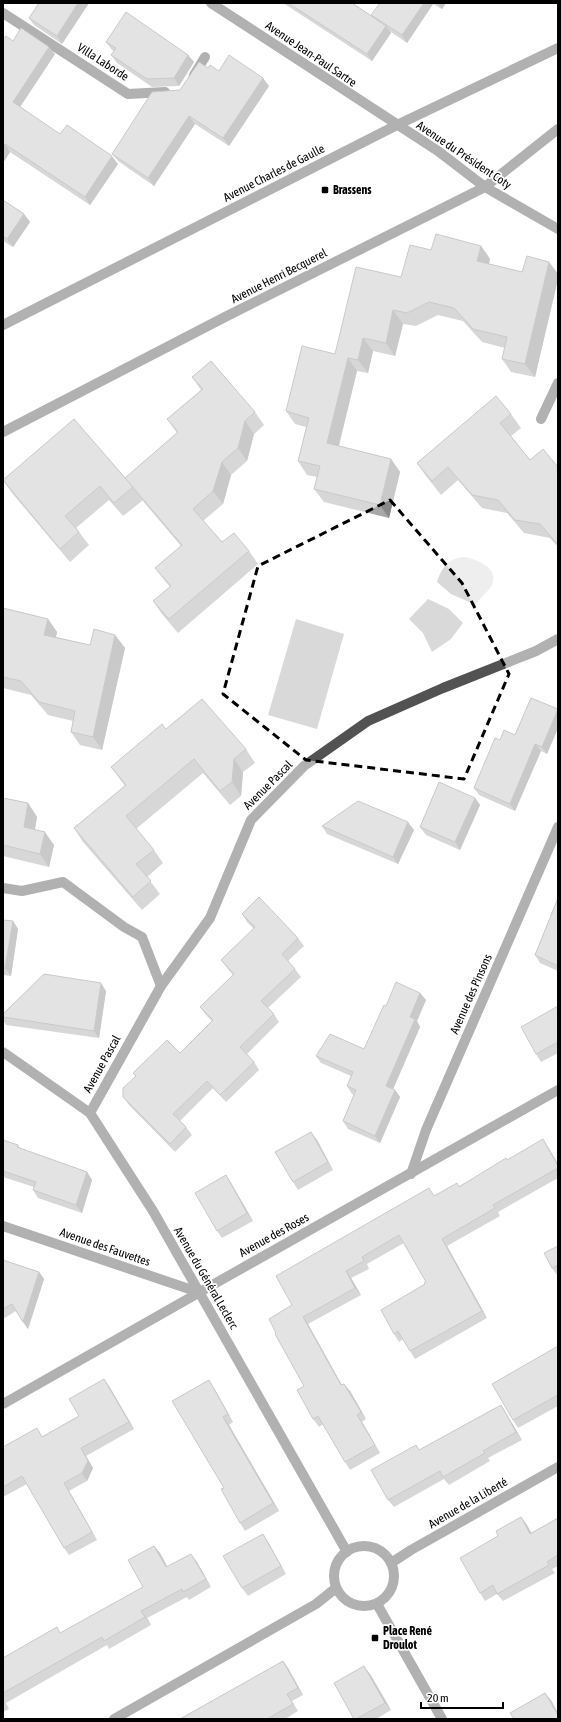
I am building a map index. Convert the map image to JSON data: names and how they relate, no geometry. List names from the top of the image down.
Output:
{
  "streets": {
    "street": [
      "Avenue Jean-Paul Sartre",
      "Villa Laborde",
      "Avenue du Président Coty",
      "Avenue Charles de Gaulle",
      "Avenue Henri Becquerel",
      "Avenue Pascal",
      "Avenue des Pinsons",
      "Avenue des Roses",
      "Avenue des Fauvettes",
      "Avenue du Général Leclerc",
      "Avenue de la Liberté"
    ]
  },
  "crossings": [
    ["Avenue Jean-Paul Sartre", "Avenue du Président Coty"],
    ["Avenue Jean-Paul Sartre", "Avenue Charles de Gaulle"],
    ["Avenue du Président Coty", "Avenue Charles de Gaulle"],
    ["Avenue du Président Coty", "Avenue Henri Becquerel"],
    ["Avenue Pascal", "Avenue du Général Leclerc"],
    ["Avenue des Pinsons", "Avenue des Roses"],
    ["Avenue des Roses", "Avenue des Fauvettes"],
    ["Avenue des Roses", "Avenue du Général Leclerc"],
    ["Avenue des Fauvettes", "Avenue du Général Leclerc"],
    ["Avenue du Général Leclerc", "Avenue de la Liberté"]
  ],
  "places": {
    "transit": ["Brassens", "Place René Droulot"]
  },
  "scale_bar": "20 m"
}
